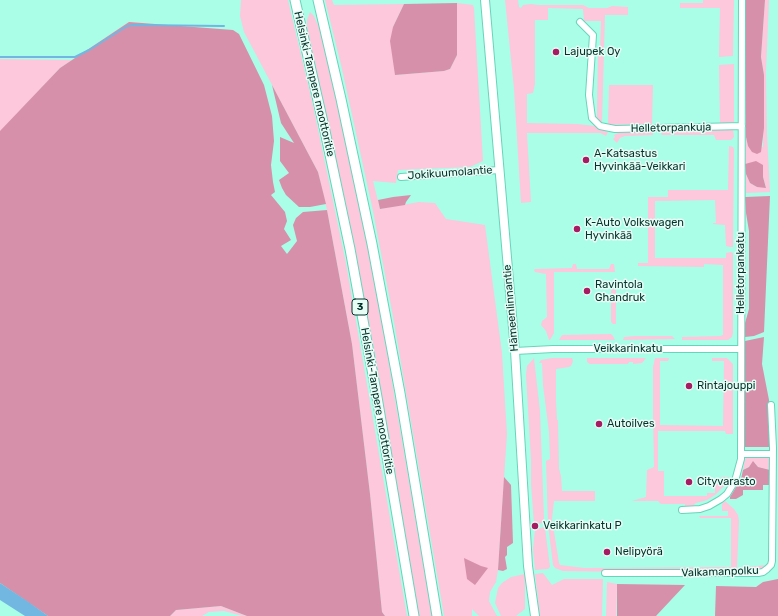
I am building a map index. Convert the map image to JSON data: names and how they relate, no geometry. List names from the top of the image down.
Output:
{
  "streets": {
    "highway": ["Helsinki-Tampere moottoritie", "3"],
    "main road": ["Hämeenlinnantie"],
    "street": [
      "Helletorpankuja",
      "Jokikuumolantie",
      "Helletorpankatu",
      "Veikkarinkatu",
      "Valkamanpolku"
    ]
  },
  "crossings": [
    ["Helletorpankuja", "Helletorpankatu"],
    ["Jokikuumolantie", "Hämeenlinnantie"],
    ["Helletorpankatu", "Veikkarinkatu"],
    ["Hämeenlinnantie", "Veikkarinkatu"]
  ],
  "places": [
    "Lajupek Oy",
    "A-Katsastus Hyvinkää-Veikkari",
    "K-Auto Volkswagen Hyvinkää",
    "Ravintola Ghandruk",
    "Rintajouppi",
    "Autoilves",
    "Cityvarasto",
    "Veikkarinkatu P",
    "Nelipyörä"
  ]
}
